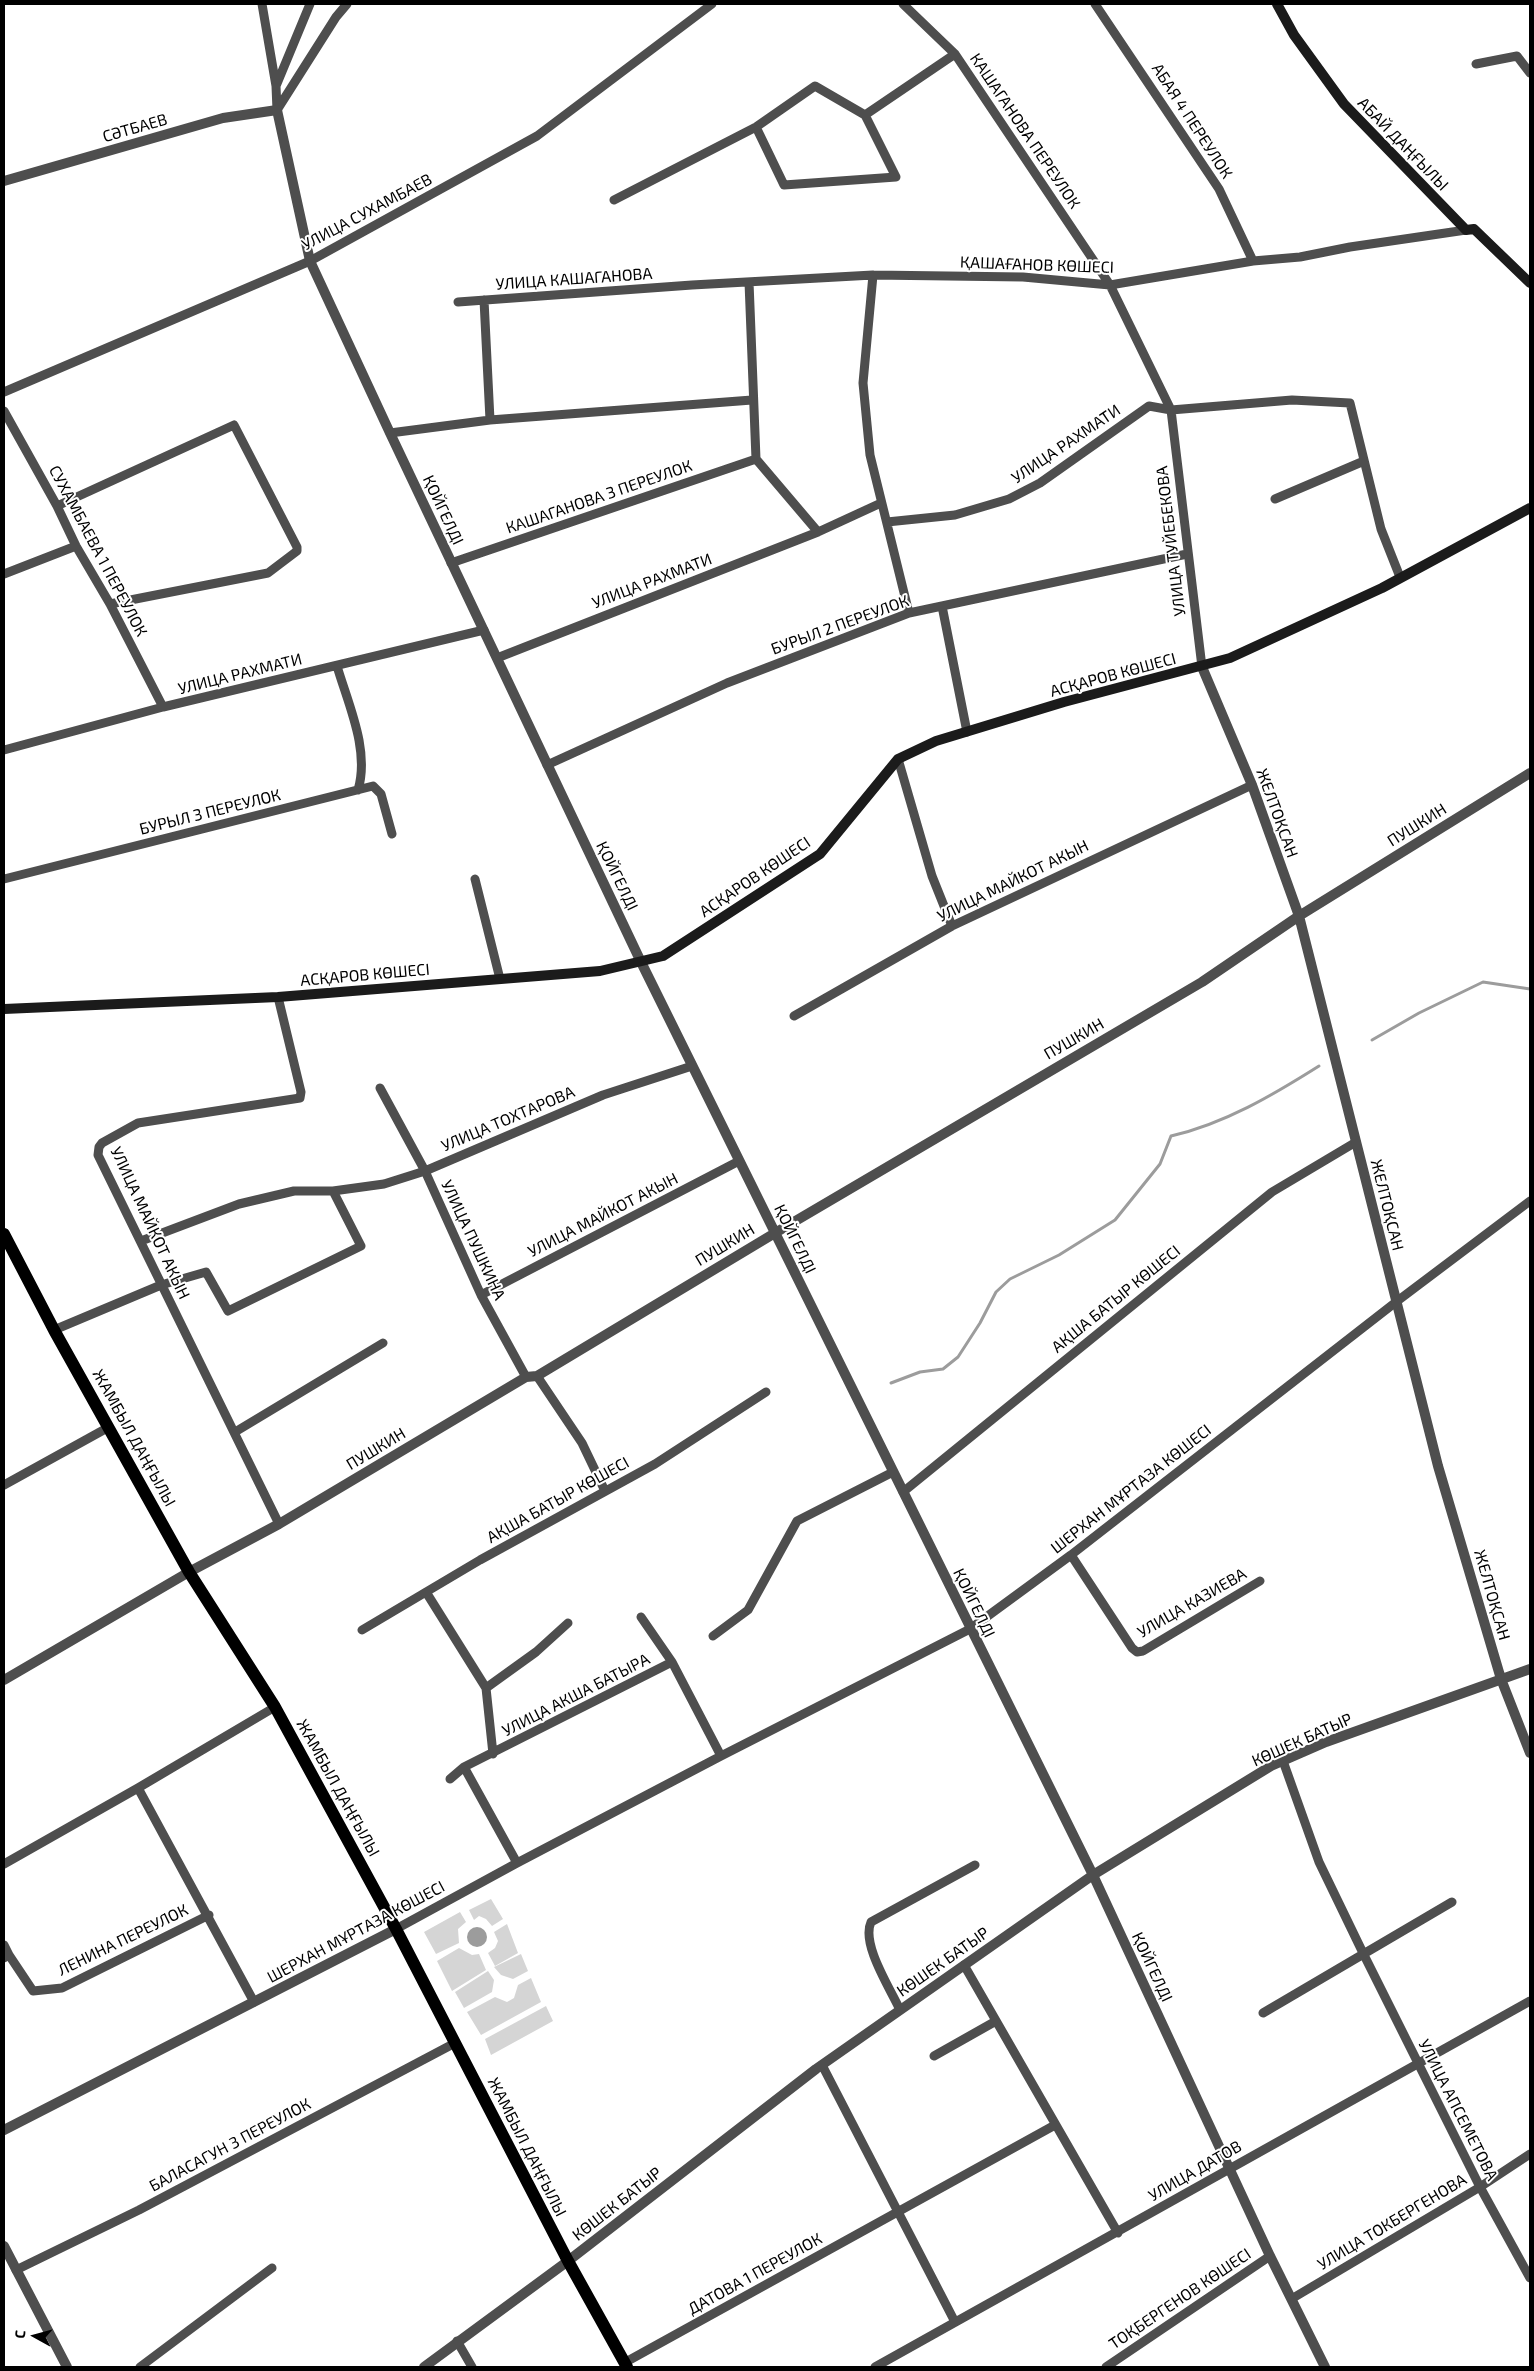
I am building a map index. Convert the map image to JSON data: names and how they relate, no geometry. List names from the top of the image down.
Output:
{
  "streets": {
    "main road": ["АБАЙ ДАҢҒЫЛЫ", "АСҚАРОВ КӨШЕСІ", "ЖАМБЫЛ ДАҢҒЫЛЫ"],
    "street": [
      "АБАЯ 4 ПЕРЕУЛОК",
      "СӘТБАЕВ",
      "КАШАГАНОВА ПЕРЕУЛОК",
      "УЛИЦА СУХАМБАЕВ",
      "ҚАШАҒАНОВ КӨШЕСІ",
      "УЛИЦА КАШАГАНОВА",
      "УЛИЦА РАХМАТИ",
      "КАШАГАНОВА 3 ПЕРЕУЛОК",
      "ҚОЙГЕЛДІ",
      "УЛИЦА ТУЙЕБЕКОВА",
      "СУХАМБАЕВА 1 ПЕРЕУЛОК",
      "БУРЫЛ 2 ПЕРЕУЛОК",
      "БУРЫЛ 3 ПЕРЕУЛОК",
      "ЖЕЛТОҚСАН",
      "ПУШКИН",
      "УЛИЦА МАЙКОТ АКЫН",
      "УЛИЦА ТОХТАРОВА",
      "УЛИЦА ПУШКИНА",
      "АҚША БАТЫР КӨШЕСІ",
      "ШЕРХАН МҰРТАЗА КӨШЕСІ",
      "УЛИЦА КАЗИЕВА",
      "УЛИЦА АКША БАТЫРА",
      "КӨШЕК БАТЫР",
      "ЛЕНИНА ПЕРЕУЛОК",
      "УЛИЦА АПСЕМЕТОВА",
      "БАЛАСАГУН 3 ПЕРЕУЛОК",
      "УЛИЦА ДАТОВ",
      "УЛИЦА ТОКБЕРГЕНОВА",
      "ДАТОВА 1 ПЕРЕУЛОК",
      "ТОҚБЕРГЕНОВ КӨШЕСІ"
    ]
  },
  "crossings": [
    ["АБАЯ 4 ПЕРЕУЛОК", "ҚАШАҒАНОВ КӨШЕСІ"],
    ["СӘТБАЕВ", "ҚОЙГЕЛДІ"],
    ["КАШАГАНОВА ПЕРЕУЛОК", "ҚАШАҒАНОВ КӨШЕСІ"],
    ["КАШАГАНОВА ПЕРЕУЛОК", "УЛИЦА ТУЙЕБЕКОВА"],
    ["АБАЙ ДАҢҒЫЛЫ", "ҚАШАҒАНОВ КӨШЕСІ"],
    ["УЛИЦА СУХАМБАЕВ", "ҚОЙГЕЛДІ"],
    ["ҚАШАҒАНОВ КӨШЕСІ", "УЛИЦА КАШАГАНОВА"],
    ["ҚАШАҒАНОВ КӨШЕСІ", "УЛИЦА ТУЙЕБЕКОВА"],
    ["УЛИЦА РАХМАТИ", "ҚОЙГЕЛДІ"],
    ["УЛИЦА РАХМАТИ", "УЛИЦА ТУЙЕБЕКОВА"],
    ["УЛИЦА РАХМАТИ", "СУХАМБАЕВА 1 ПЕРЕУЛОК"],
    ["КАШАГАНОВА 3 ПЕРЕУЛОК", "ҚОЙГЕЛДІ"],
    ["ҚОЙГЕЛДІ", "БУРЫЛ 2 ПЕРЕУЛОК"],
    ["ҚОЙГЕЛДІ", "АСҚАРОВ КӨШЕСІ"],
    ["ҚОЙГЕЛДІ", "ПУШКИН"],
    ["ҚОЙГЕЛДІ", "УЛИЦА МАЙКОТ АКЫН"],
    ["ҚОЙГЕЛДІ", "УЛИЦА ТОХТАРОВА"],
    ["ҚОЙГЕЛДІ", "АҚША БАТЫР КӨШЕСІ"],
    ["ҚОЙГЕЛДІ", "ШЕРХАН МҰРТАЗА КӨШЕСІ"],
    ["ҚОЙГЕЛДІ", "КӨШЕК БАТЫР"],
    ["ҚОЙГЕЛДІ", "УЛИЦА ДАТОВ"],
    ["ҚОЙГЕЛДІ", "УЛИЦА ТОКБЕРГЕНОВА"],
    ["ҚОЙГЕЛДІ", "ТОҚБЕРГЕНОВ КӨШЕСІ"],
    ["УЛИЦА ТУЙЕБЕКОВА", "БУРЫЛ 2 ПЕРЕУЛОК"],
    ["УЛИЦА ТУЙЕБЕКОВА", "АСҚАРОВ КӨШЕСІ"],
    ["УЛИЦА ТУЙЕБЕКОВА", "ЖЕЛТОҚСАН"],
    ["АСҚАРОВ КӨШЕСІ", "ЖЕЛТОҚСАН"],
    ["АСҚАРОВ КӨШЕСІ", "УЛИЦА МАЙКОТ АКЫН"],
    ["ЖЕЛТОҚСАН", "ПУШКИН"],
    ["ЖЕЛТОҚСАН", "УЛИЦА МАЙКОТ АКЫН"],
    ["ЖЕЛТОҚСАН", "АҚША БАТЫР КӨШЕСІ"],
    ["ЖЕЛТОҚСАН", "ШЕРХАН МҰРТАЗА КӨШЕСІ"],
    ["ЖЕЛТОҚСАН", "КӨШЕК БАТЫР"],
    ["ПУШКИН", "УЛИЦА МАЙКОТ АКЫН"],
    ["ПУШКИН", "УЛИЦА ПУШКИНА"],
    ["ПУШКИН", "ЖАМБЫЛ ДАҢҒЫЛЫ"],
    ["УЛИЦА МАЙКОТ АКЫН", "УЛИЦА ТОХТАРОВА"],
    ["УЛИЦА МАЙКОТ АКЫН", "УЛИЦА ПУШКИНА"],
    ["УЛИЦА ТОХТАРОВА", "УЛИЦА ПУШКИНА"],
    ["АҚША БАТЫР КӨШЕСІ", "УЛИЦА АКША БАТЫРА"],
    ["ЖАМБЫЛ ДАҢҒЫЛЫ", "ШЕРХАН МҰРТАЗА КӨШЕСІ"],
    ["ЖАМБЫЛ ДАҢҒЫЛЫ", "КӨШЕК БАТЫР"],
    ["ЖАМБЫЛ ДАҢҒЫЛЫ", "БАЛАСАГУН 3 ПЕРЕУЛОК"],
    ["ЖАМБЫЛ ДАҢҒЫЛЫ", "ДАТОВА 1 ПЕРЕУЛОК"],
    ["ШЕРХАН МҰРТАЗА КӨШЕСІ", "УЛИЦА КАЗИЕВА"],
    ["ШЕРХАН МҰРТАЗА КӨШЕСІ", "ЛЕНИНА ПЕРЕУЛОК"],
    ["КӨШЕК БАТЫР", "УЛИЦА АПСЕМЕТОВА"],
    ["УЛИЦА АПСЕМЕТОВА", "УЛИЦА ДАТОВ"],
    ["УЛИЦА АПСЕМЕТОВА", "УЛИЦА ТОКБЕРГЕНОВА"]
  ],
  "north": "left"
}
